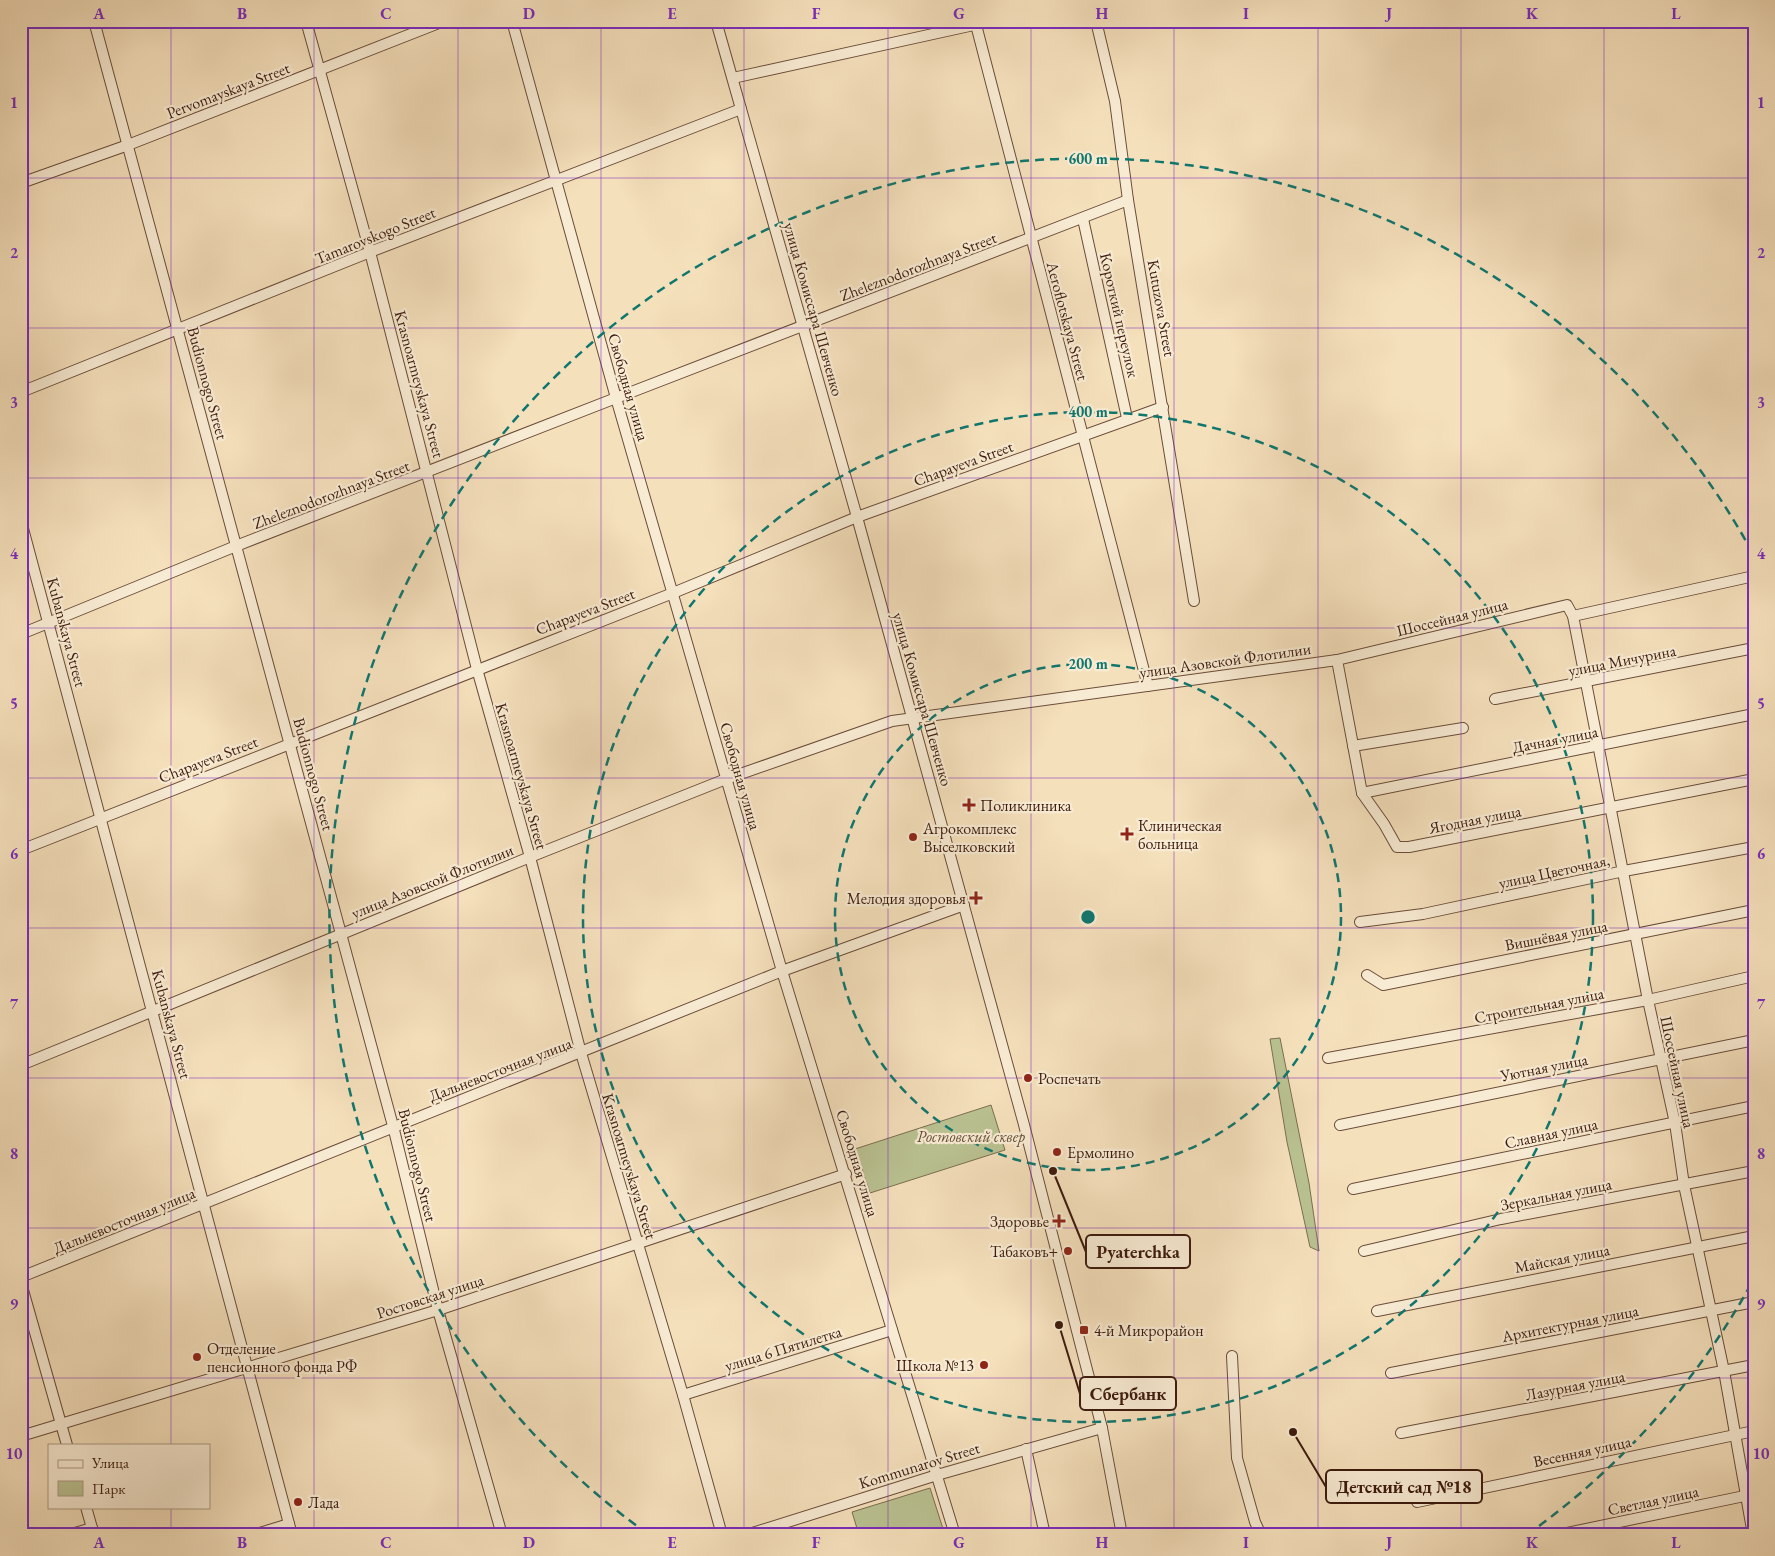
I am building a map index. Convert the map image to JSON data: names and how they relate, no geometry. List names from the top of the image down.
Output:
{
  "streets": {
    "street": [
      "Pervomayskaya Street",
      "Tamarovskogo Street",
      "Zheleznodorozhnaya Street",
      "Kutuzova Street",
      "улица Комиссара Шевченко",
      "Короткий переулок",
      "Aeroflotskaya Street",
      "Budionnogo Street",
      "Krasnoarmeyskaya Street",
      "Свободная улица",
      "Chapayeva Street",
      "Шоссейная улица",
      "Kubanskaya Street",
      "улица Азовской Флотилии",
      "улица Мичурина",
      "Дачная улица",
      "Ягодная улица",
      "улица Цветочная,",
      "Вишнёвая улица",
      "Строительная улица",
      "Уютная улица",
      "Дальневосточная улица",
      "Славная улица",
      "Зеркальная улица",
      "Майская улица",
      "Ростовская улица",
      "Архитектурная улица",
      "улица 6 Пятилетка",
      "Лазурная улица",
      "Весенняя улица",
      "Kommunarov Street",
      "Светлая улица"
    ]
  },
  "crossings": [
    ["Pervomayskaya Street", "Budionnogo Street"],
    ["Pervomayskaya Street", "Krasnoarmeyskaya Street"],
    ["Tamarovskogo Street", "улица Комиссара Шевченко"],
    ["Tamarovskogo Street", "Budionnogo Street"],
    ["Tamarovskogo Street", "Krasnoarmeyskaya Street"],
    ["Tamarovskogo Street", "Свободная улица"],
    ["Zheleznodorozhnaya Street", "Kutuzova Street"],
    ["Zheleznodorozhnaya Street", "улица Комиссара Шевченко"],
    ["Zheleznodorozhnaya Street", "Короткий переулок"],
    ["Zheleznodorozhnaya Street", "Aeroflotskaya Street"],
    ["Zheleznodorozhnaya Street", "Budionnogo Street"],
    ["Zheleznodorozhnaya Street", "Krasnoarmeyskaya Street"],
    ["Zheleznodorozhnaya Street", "Свободная улица"],
    ["Zheleznodorozhnaya Street", "Kubanskaya Street"],
    ["Kutuzova Street", "Chapayeva Street"],
    ["улица Комиссара Шевченко", "Chapayeva Street"],
    ["улица Комиссара Шевченко", "улица Азовской Флотилии"],
    ["улица Комиссара Шевченко", "Дальневосточная улица"],
    ["улица Комиссара Шевченко", "Kommunarov Street"],
    ["Короткий переулок", "Chapayeva Street"],
    ["Aeroflotskaya Street", "Chapayeva Street"],
    ["Aeroflotskaya Street", "улица Азовской Флотилии"],
    ["Budionnogo Street", "Chapayeva Street"],
    ["Budionnogo Street", "улица Азовской Флотилии"],
    ["Budionnogo Street", "Дальневосточная улица"],
    ["Budionnogo Street", "Ростовская улица"],
    ["Krasnoarmeyskaya Street", "Chapayeva Street"],
    ["Krasnoarmeyskaya Street", "улица Азовской Флотилии"],
    ["Krasnoarmeyskaya Street", "Дальневосточная улица"],
    ["Krasnoarmeyskaya Street", "Ростовская улица"],
    ["Krasnoarmeyskaya Street", "улица 6 Пятилетка"],
    ["Свободная улица", "Chapayeva Street"],
    ["Свободная улица", "улица Азовской Флотилии"],
    ["Свободная улица", "Дальневосточная улица"],
    ["Свободная улица", "Ростовская улица"],
    ["Свободная улица", "улица 6 Пятилетка"],
    ["Свободная улица", "Kommunarov Street"],
    ["Chapayeva Street", "Kubanskaya Street"],
    ["Шоссейная улица", "улица Азовской Флотилии"],
    ["Шоссейная улица", "улица Мичурина"],
    ["Шоссейная улица", "Дачная улица"],
    ["Шоссейная улица", "Ягодная улица"],
    ["Шоссейная улица", "улица Цветочная,"],
    ["Шоссейная улица", "Вишнёвая улица"],
    ["Шоссейная улица", "Строительная улица"],
    ["Шоссейная улица", "Уютная улица"],
    ["Шоссейная улица", "Славная улица"],
    ["Шоссейная улица", "Зеркальная улица"],
    ["Шоссейная улица", "Майская улица"],
    ["Шоссейная улица", "Архитектурная улица"],
    ["Шоссейная улица", "Лазурная улица"],
    ["Шоссейная улица", "Весенняя улица"],
    ["Шоссейная улица", "Светлая улица"],
    ["Kubanskaya Street", "улица Азовской Флотилии"],
    ["Kubanskaya Street", "Дальневосточная улица"],
    ["Kubanskaya Street", "Ростовская улица"],
    ["улица Азовской Флотилии", "Ягодная улица"],
    ["Дачная улица", "Ягодная улица"]
  ],
  "parks": ["Ростовский сквер"],
  "places": {
    "health": [
      "Поликлиника",
      "Клиническая больница",
      "Мелодия здоровья",
      "Здоровье"
    ],
    "other": [
      "Агрокомплекс Выселковский",
      "Роспечать",
      "Ермолино",
      "Pyaterchka",
      "Табаковъ+",
      "Сбербанк",
      "Отделение пенсионного фонда РФ",
      "Школа №13",
      "Детский сад №18",
      "Лада"
    ],
    "transit": ["4-й Микрорайон"]
  },
  "legend": ["Улица", "Парк"],
  "grid": {
    "columns": [
      "A",
      "B",
      "C",
      "D",
      "E",
      "F",
      "G",
      "H",
      "I",
      "J",
      "K",
      "L"
    ],
    "rows": [
      "1",
      "2",
      "3",
      "4",
      "5",
      "6",
      "7",
      "8",
      "9",
      "10"
    ]
  },
  "rings": ["600 m", "400 m", "200 m"]
}
